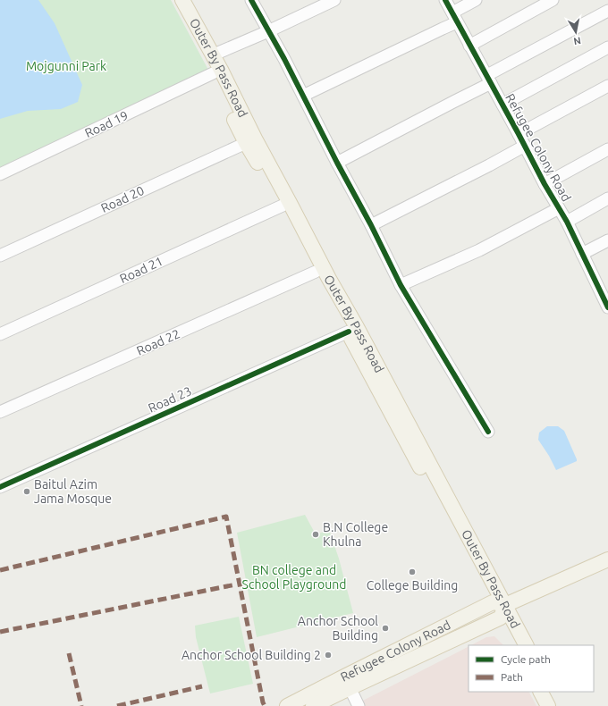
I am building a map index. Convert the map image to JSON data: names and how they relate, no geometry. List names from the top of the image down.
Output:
{
  "streets": {
    "main road": ["Outer By Pass Road", "Refugee Colony Road"],
    "street": [
      "Road 19",
      "Road 20",
      "Road 21",
      "Road 22",
      "Road 23"
    ]
  },
  "crossings": [
    ["Outer By Pass Road", "Road 19"],
    ["Outer By Pass Road", "Refugee Colony Road"],
    ["Outer By Pass Road", "Road 20"],
    ["Outer By Pass Road", "Road 21"],
    ["Outer By Pass Road", "Road 22"],
    ["Outer By Pass Road", "Road 23"]
  ],
  "parks": ["Mojgunni Park", "BN college and School Playground"],
  "places": [
    "Baitul Azim Jama Mosque",
    "B.N College Khulna",
    "College Building",
    "Anchor School Building",
    "Anchor School Building 2"
  ],
  "legend": ["Cycle path", "Path"],
  "north": "bottom"
}
